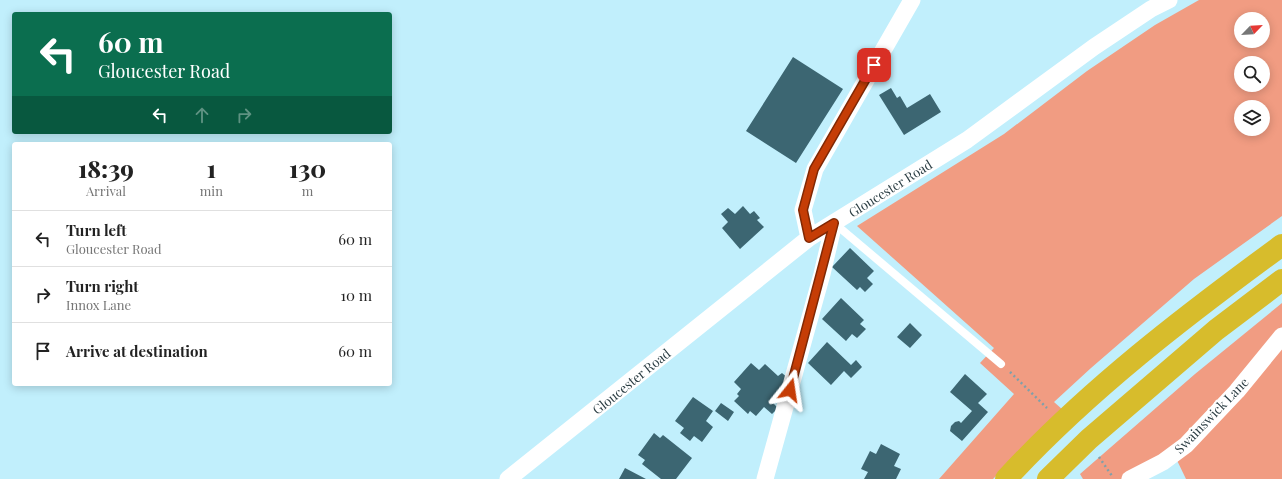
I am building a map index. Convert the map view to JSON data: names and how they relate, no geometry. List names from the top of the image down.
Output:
{
  "streets": {
    "street": ["Gloucester Road", "Swainswick Lane"]
  },
  "north": "top right",
  "page": {
    "turn": ["60 m", "Gloucester Road"],
    "eta": [
      "18:39",
      "Arrival",
      "1",
      "min",
      "130",
      "m"
    ],
    "list": [
      {
        "name": "Turn left",
        "note": "Gloucester Road",
        "value": "60 m"
      },
      {
        "name": "Turn right",
        "note": "Innox Lane",
        "value": "10 m"
      },
      {
        "name": "Arrive at destination",
        "value": "60 m"
      }
    ]
  }
}
